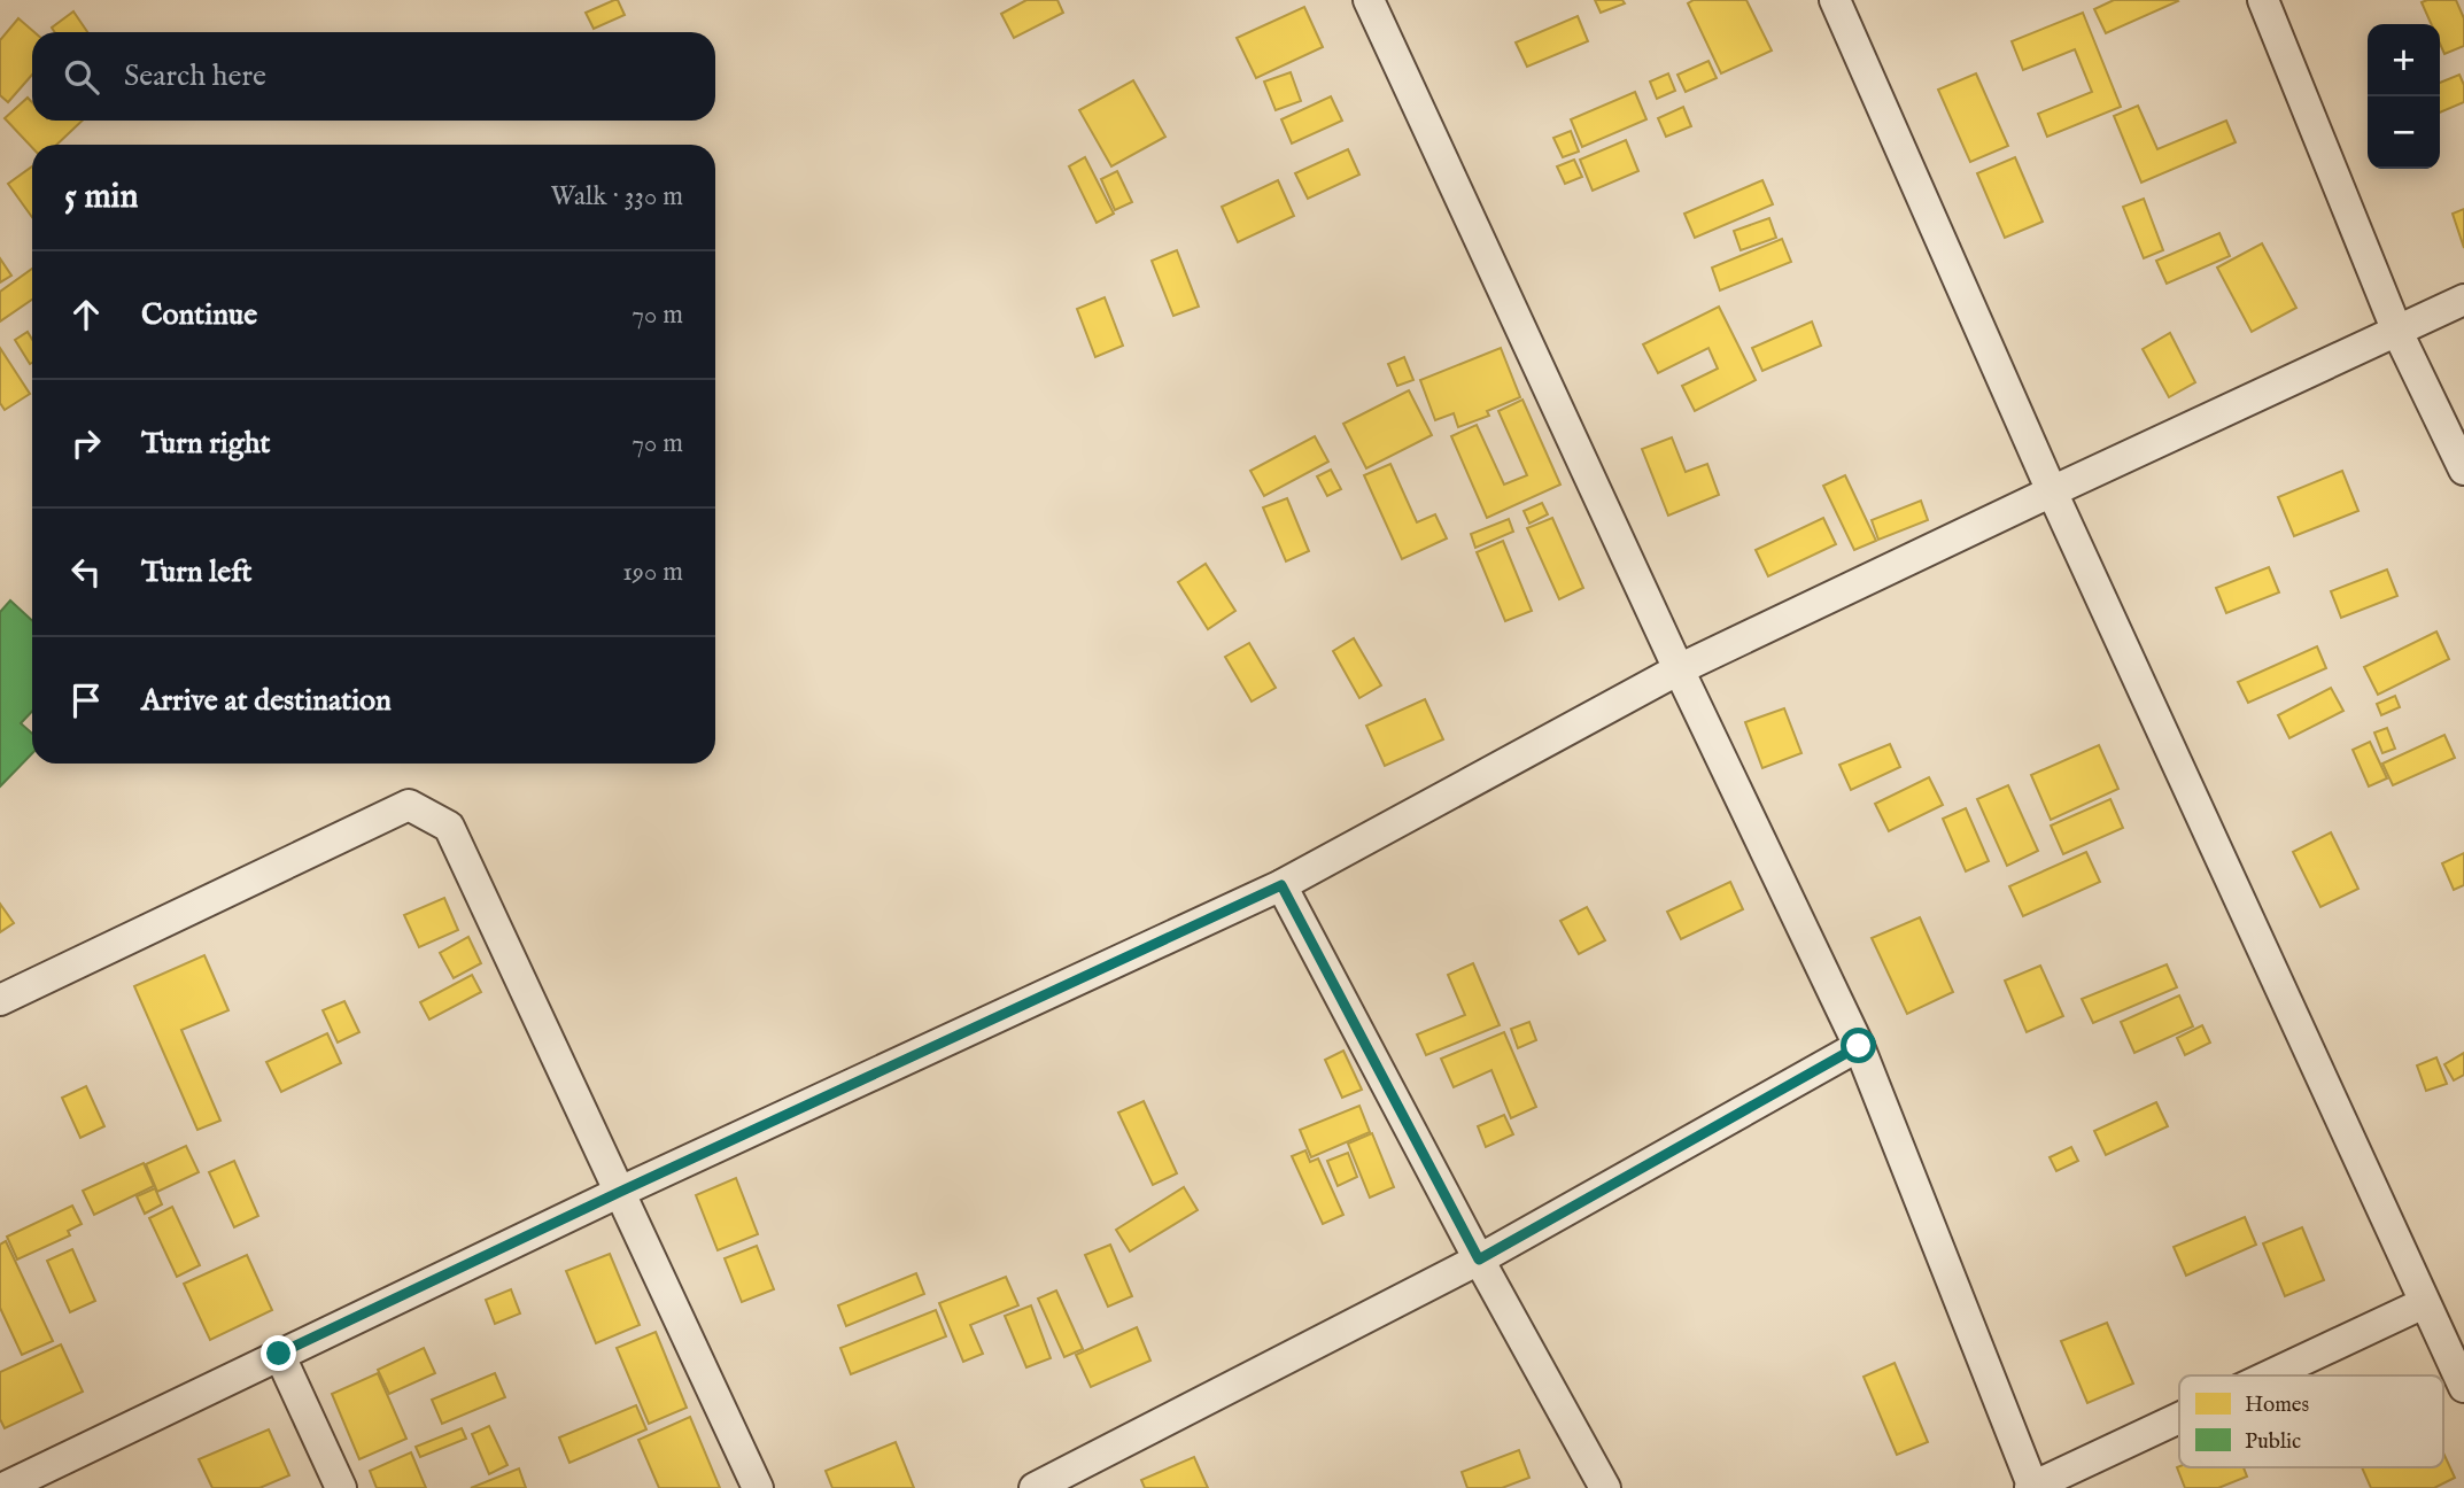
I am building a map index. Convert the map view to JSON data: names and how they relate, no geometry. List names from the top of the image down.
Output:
{
  "legend": ["Homes", "Public"],
  "page": {
    "map_buttons": ["+", "−"],
    "search": "Search here",
    "heading": ["5 min", "Walk · 330 m"],
    "list": [
      ["Continue", "70 m"],
      ["Turn right", "70 m"],
      ["Turn left", "190 m"],
      "Arrive at destination"
    ]
  }
}
